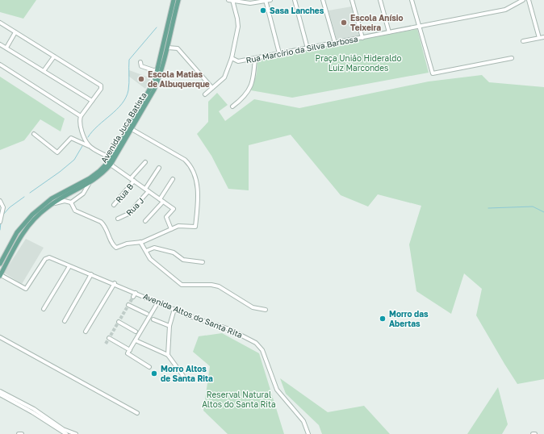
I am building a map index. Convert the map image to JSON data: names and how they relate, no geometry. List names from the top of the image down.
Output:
{
  "streets": {
    "main road": ["Avenida Juca Batista"],
    "street": [
      "Rua Marcírio da Silva Barbosa",
      "Rua B",
      "Rua J",
      "Avenida Altos do Santa Rita"
    ]
  },
  "crossings": [
    ["Avenida Juca Batista", "Avenida Altos do Santa Rita"]
  ],
  "parks": ["Praça União Hideraldo Luiz Marcondes", "Reserval Natural Altos do Santa Rita"],
  "places": [
    "Sasa Lanches",
    "Escola Anísio Teixeira",
    "Escola Matias de Albuquerque",
    "Morro das Abertas",
    "Morro Altos de Santa Rita"
  ]
}
